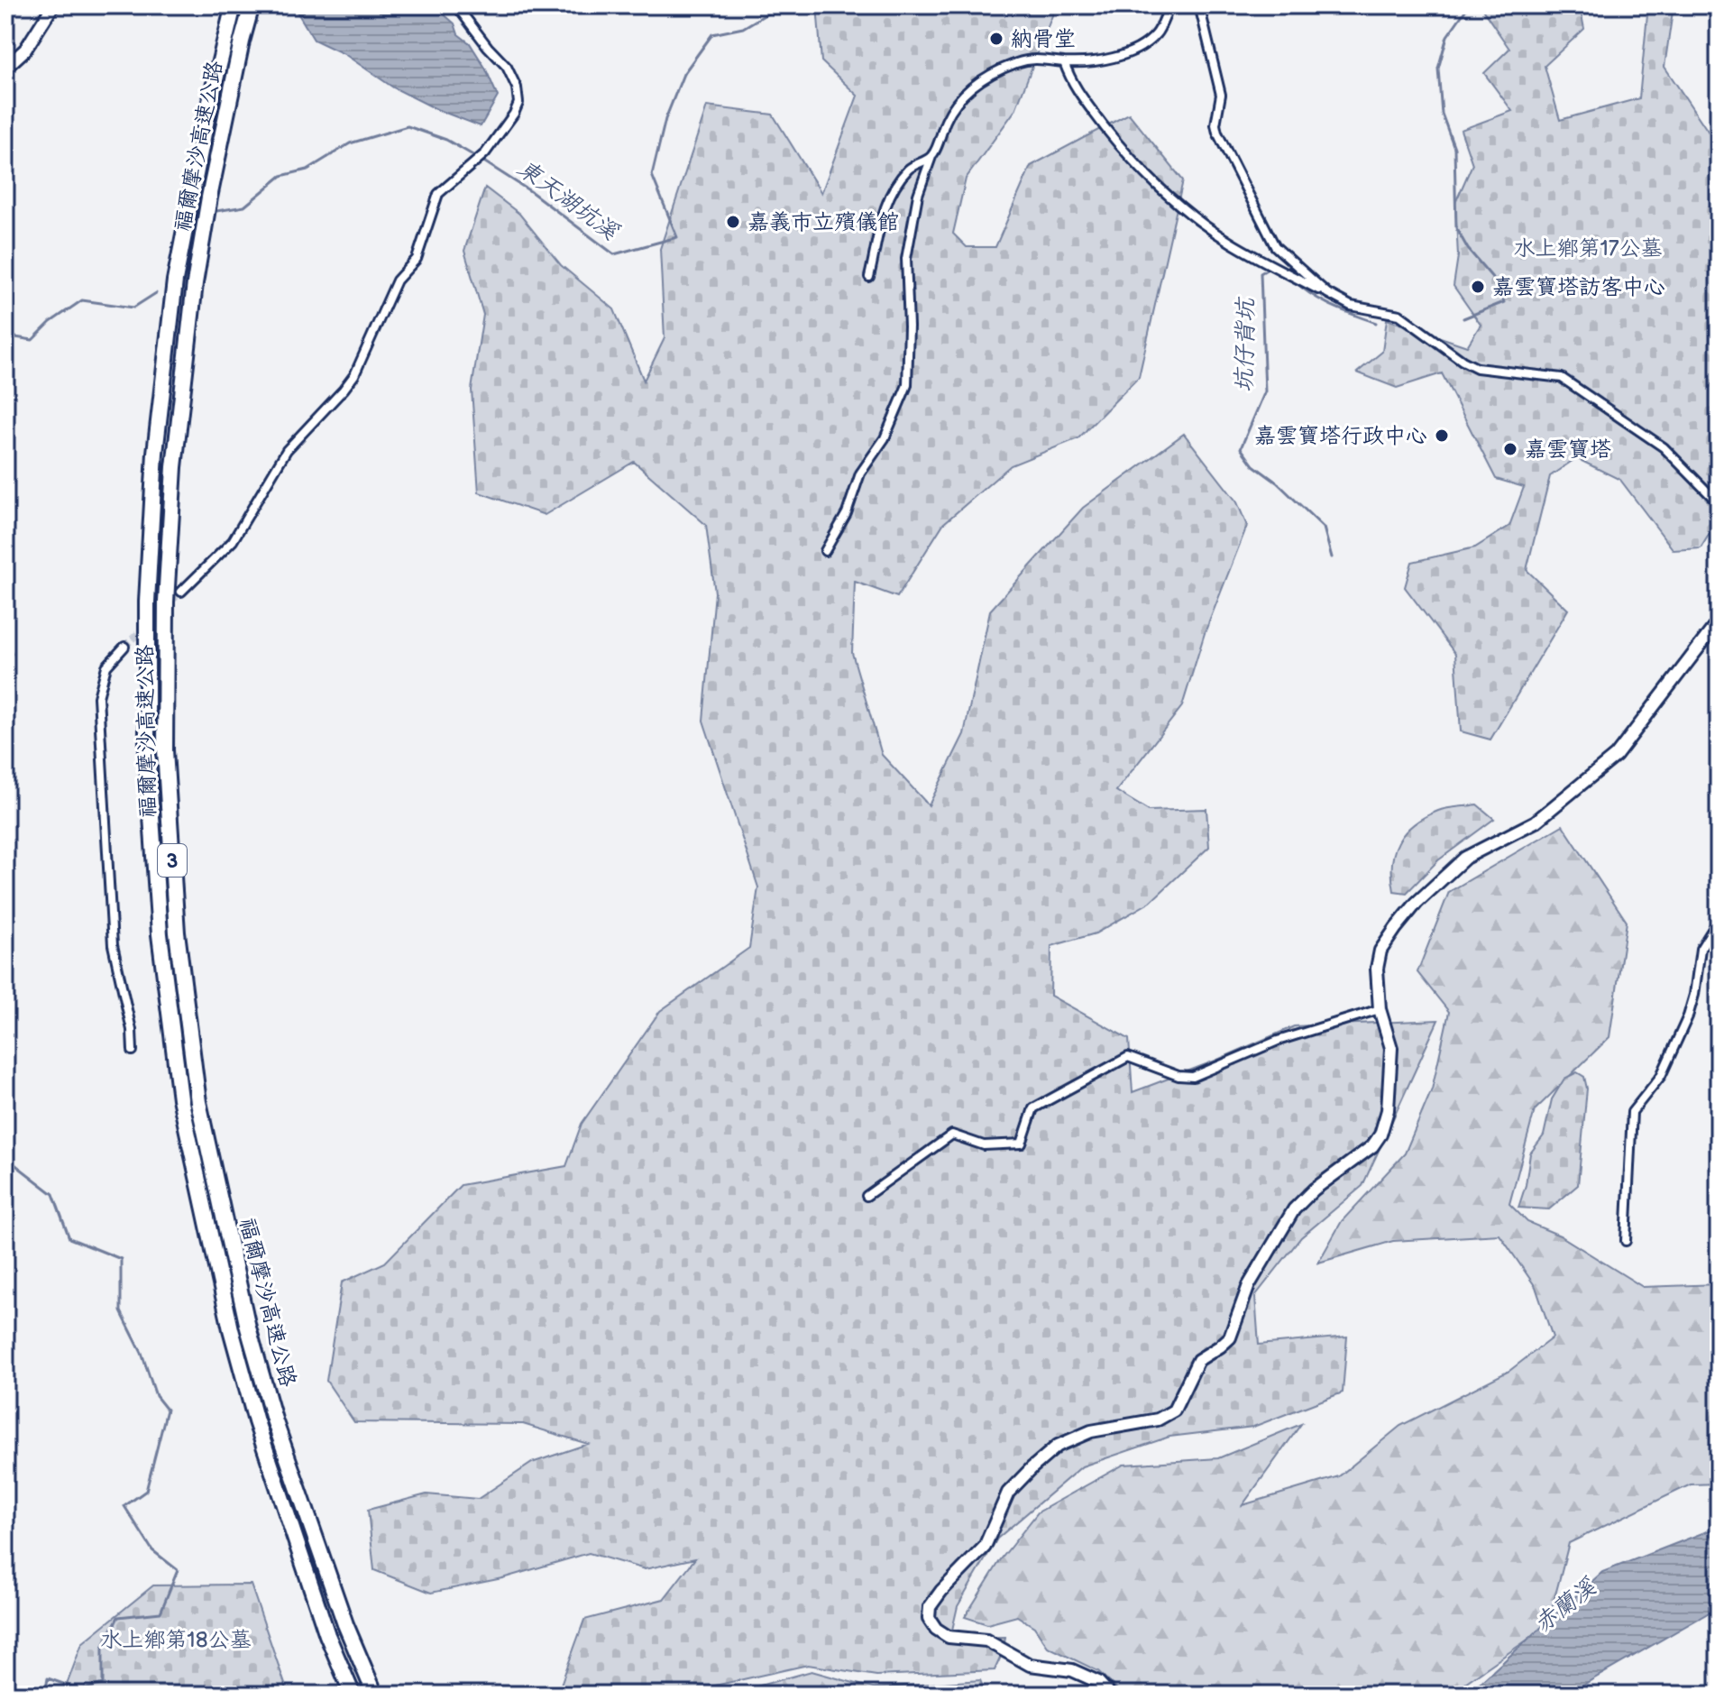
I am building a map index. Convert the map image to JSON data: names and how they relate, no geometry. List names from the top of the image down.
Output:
{
  "streets": {
    "highway": ["福爾摩沙高速公路", "3"]
  },
  "water": ["東天湖坑溪", "坑仔背坑", "赤蘭溪"],
  "parks": ["水上鄉第17公墓", "水上鄉第18公墓"],
  "places": [
    "納骨堂",
    "嘉義市立殯儀館",
    "嘉雲寶塔訪客中心",
    "嘉雲寶塔行政中心",
    "嘉雲寶塔"
  ]
}
